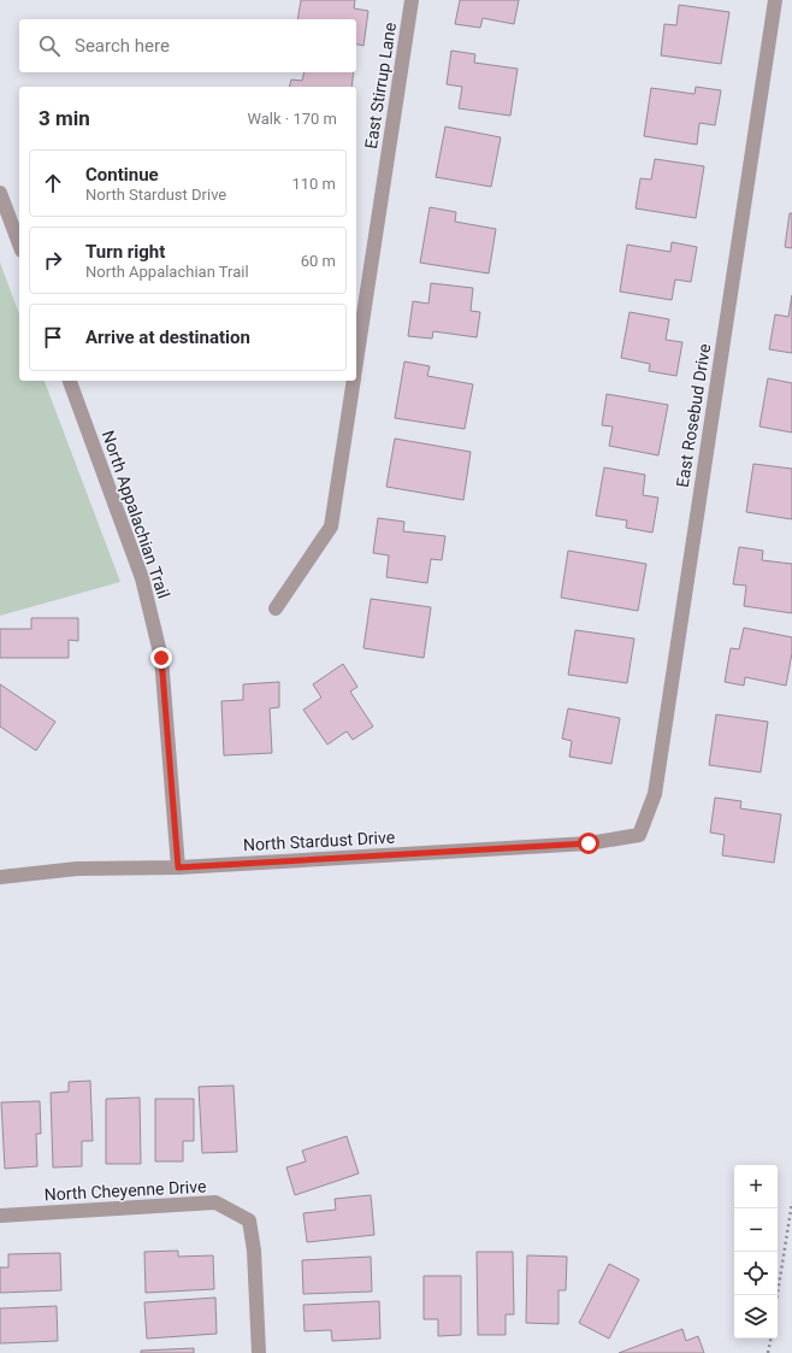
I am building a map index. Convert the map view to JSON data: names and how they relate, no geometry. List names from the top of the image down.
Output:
{
  "streets": {
    "street": [
      "East Stirrup Lane",
      "East Rosebud Drive",
      "North Appalachian Trail",
      "North Stardust Drive",
      "North Cheyenne Drive"
    ]
  },
  "crossings": [
    ["East Rosebud Drive", "North Stardust Drive"],
    ["North Appalachian Trail", "North Stardust Drive"]
  ],
  "page": {
    "search": "Search here",
    "heading": ["3 min", "Walk · 170 m"],
    "list": [
      ["Continue", "North Stardust Drive", "110 m"],
      ["Turn right", "North Appalachian Trail", "60 m"],
      "Arrive at destination"
    ],
    "map_buttons": ["+", "−"]
  }
}
